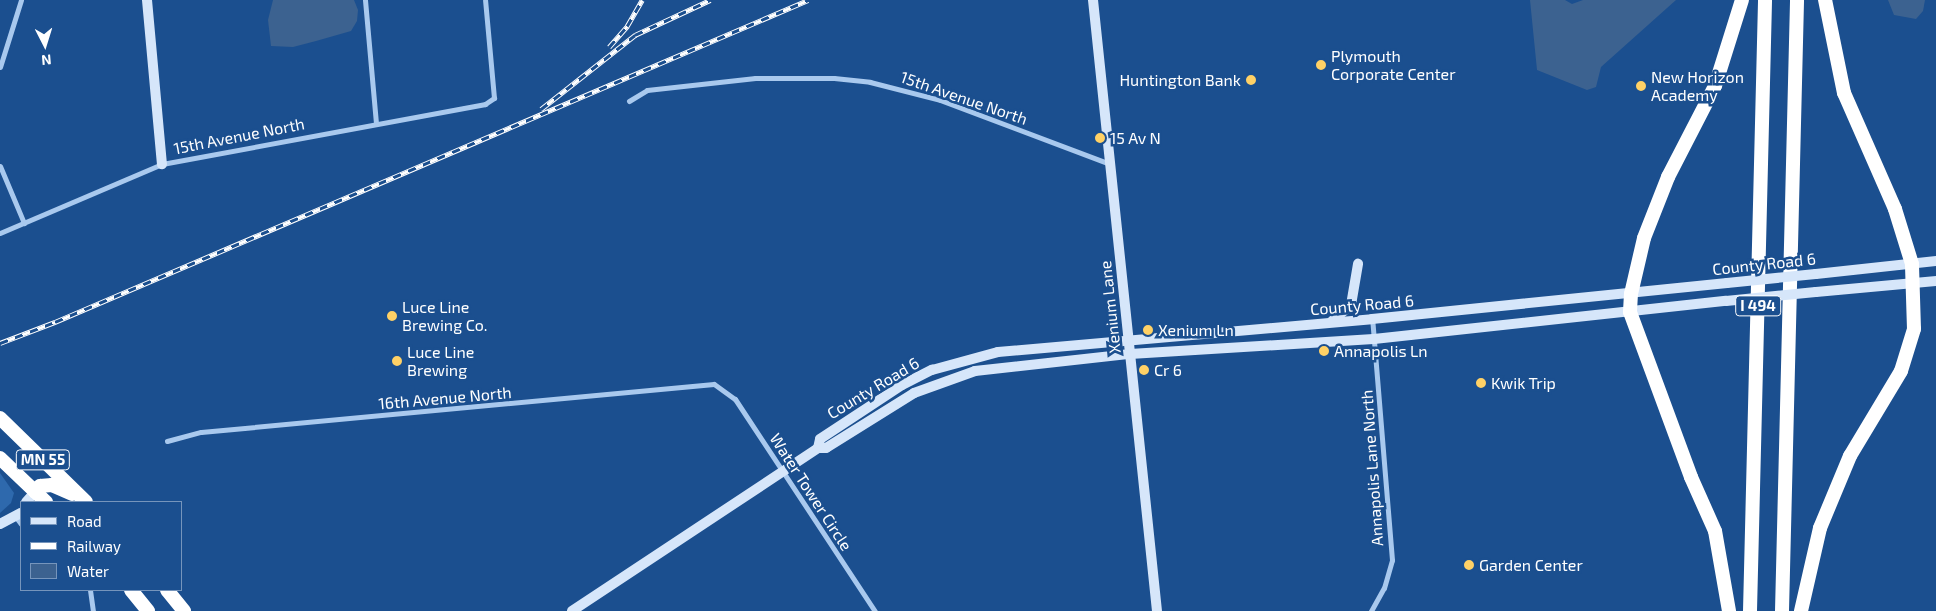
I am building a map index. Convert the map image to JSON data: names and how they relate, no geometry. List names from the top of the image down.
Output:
{
  "streets": {
    "highway": ["I 494", "MN 55"],
    "main road": ["County Road 6", "Xenium Lane"],
    "street": [
      "15th Avenue North",
      "16th Avenue North",
      "Annapolis Lane North",
      "Water Tower Circle"
    ]
  },
  "crossings": [
    ["15th Avenue North", "Xenium Lane"],
    ["County Road 6", "Xenium Lane"],
    ["County Road 6", "Annapolis Lane North"],
    ["County Road 6", "Water Tower Circle"],
    ["16th Avenue North", "Water Tower Circle"]
  ],
  "places": [
    "Plymouth Corporate Center",
    "Huntington Bank",
    "New Horizon Academy",
    "15 Av N",
    "Luce Line Brewing Co.",
    "Xenium Ln",
    "Annapolis Ln",
    "Luce Line Brewing",
    "Cr 6",
    "Kwik Trip",
    "Garden Center"
  ],
  "legend": ["Road", "Railway", "Water"],
  "north": "bottom"
}
